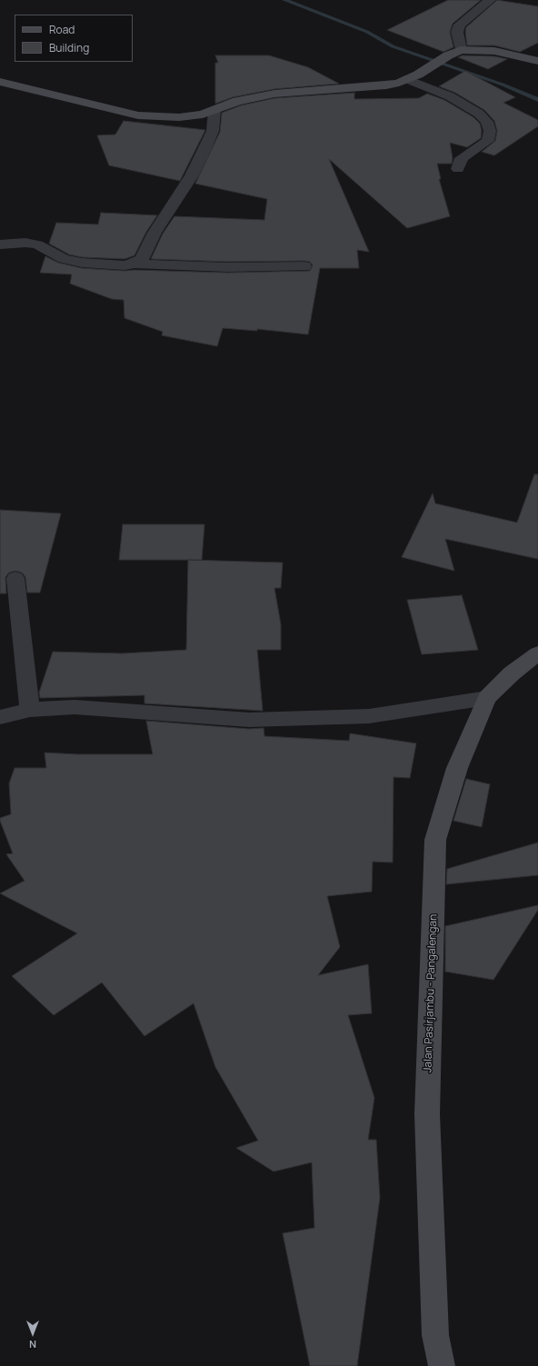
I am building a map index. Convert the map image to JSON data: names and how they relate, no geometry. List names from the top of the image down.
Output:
{
  "streets": {
    "street": ["Jalan Pasirjambu - Pangalengan"]
  },
  "legend": ["Road", "Building"],
  "north": "bottom"
}
